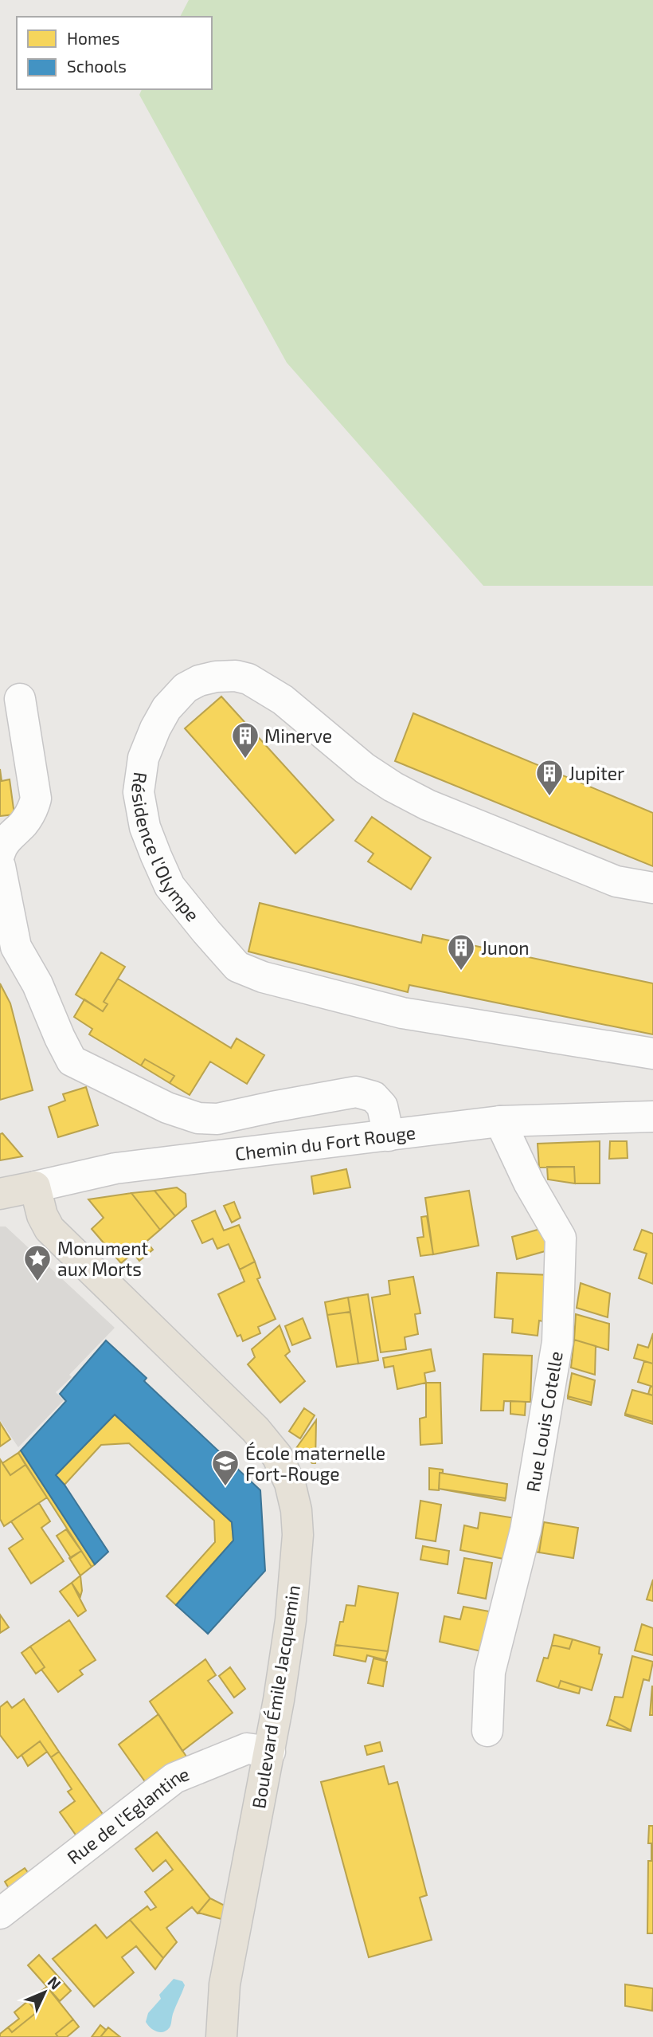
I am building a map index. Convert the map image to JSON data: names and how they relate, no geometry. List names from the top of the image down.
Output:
{
  "streets": {
    "main road": ["Chemin du Fort Rouge", "Boulevard Émile Jacquemin"],
    "street": ["Résidence l'Olympe", "Rue Louis Cotelle", "Rue de l'Eglantine"]
  },
  "crossings": [
    ["Chemin du Fort Rouge", "Rue Louis Cotelle"],
    ["Chemin du Fort Rouge", "Boulevard Émile Jacquemin"],
    ["Boulevard Émile Jacquemin", "Rue de l'Eglantine"]
  ],
  "places": {
    "building": ["Minerve", "Jupiter", "Junon"],
    "place": ["Monument aux Morts"],
    "school or university": ["École maternelle Fort-Rouge"]
  },
  "legend": ["Homes", "Schools"],
  "north": "top right"
}
